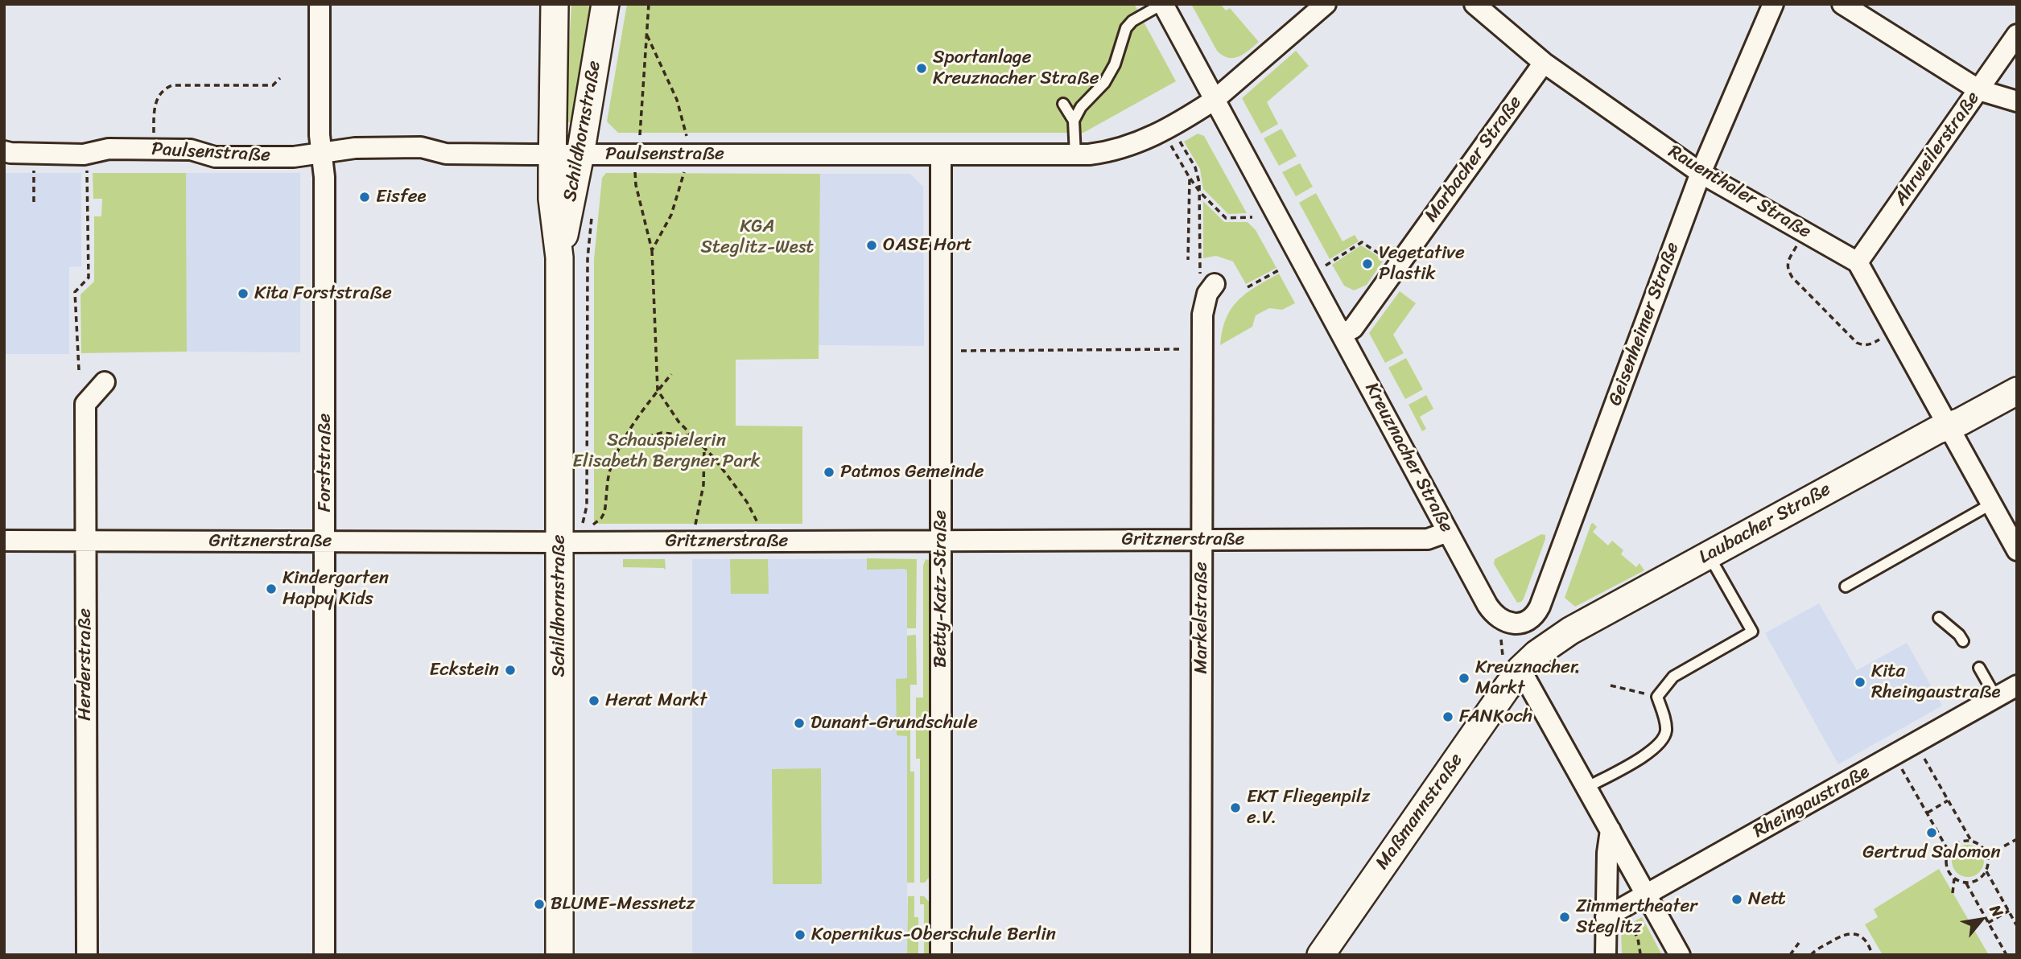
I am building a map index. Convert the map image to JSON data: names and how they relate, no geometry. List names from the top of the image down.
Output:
{
  "streets": {
    "main road": ["Schildhornstraße", "Laubacher Straße", "Maßmannstraße"],
    "street": [
      "Ahrweilerstraße",
      "Paulsenstraße",
      "Marbacher Straße",
      "Rauenthaler Straße",
      "Geisenheimer Straße",
      "Kreuznacher Straße",
      "Forststraße",
      "Gritznerstraße",
      "Betty-Katz-Straße",
      "Markelstraße",
      "Herderstraße",
      "Rheingaustraße"
    ]
  },
  "crossings": [
    ["Schildhornstraße", "Paulsenstraße"],
    ["Schildhornstraße", "Gritznerstraße"],
    ["Ahrweilerstraße", "Rauenthaler Straße"],
    ["Paulsenstraße", "Kreuznacher Straße"],
    ["Paulsenstraße", "Forststraße"],
    ["Paulsenstraße", "Betty-Katz-Straße"],
    ["Marbacher Straße", "Rauenthaler Straße"],
    ["Marbacher Straße", "Kreuznacher Straße"],
    ["Rauenthaler Straße", "Geisenheimer Straße"],
    ["Geisenheimer Straße", "Kreuznacher Straße"],
    ["Kreuznacher Straße", "Gritznerstraße"],
    ["Forststraße", "Gritznerstraße"],
    ["Laubacher Straße", "Maßmannstraße"],
    ["Gritznerstraße", "Betty-Katz-Straße"],
    ["Gritznerstraße", "Markelstraße"],
    ["Gritznerstraße", "Herderstraße"]
  ],
  "parks": ["KGA Steglitz-West", "Schauspielerin Elisabeth Bergner Park"],
  "places": [
    "Sportanlage Kreuznacher Straße",
    "Eisfee",
    "OASE Hort",
    "Vegetative Plastik",
    "Kita Forststraße",
    "Patmos Gemeinde",
    "Kindergarten Happy Kids",
    "Eckstein",
    "Kreuznacher Markt",
    "Kita Rheingaustraße",
    "Herat Markt",
    "FANKoch",
    "Dunant-Grundschule",
    "EKT Fliegenpilz e.V.",
    "Gertrud Salomon",
    "Nett",
    "BLUME-Messnetz",
    "Zimmertheater Steglitz",
    "Kopernikus-Oberschule Berlin"
  ],
  "north": "top right"
}
